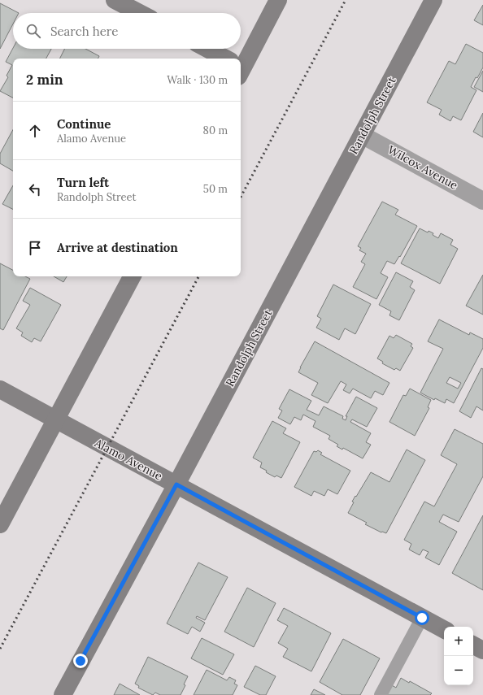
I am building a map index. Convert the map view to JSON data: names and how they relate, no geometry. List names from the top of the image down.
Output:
{
  "streets": {
    "street": ["Randolph Street", "Wilcox Avenue", "Alamo Avenue"]
  },
  "crossings": [
    ["Randolph Street", "Wilcox Avenue"],
    ["Randolph Street", "Alamo Avenue"]
  ],
  "page": {
    "search": "Search here",
    "heading": ["2 min", "Walk · 130 m"],
    "list": [
      ["Continue", "Alamo Avenue", "80 m"],
      ["Turn left", "Randolph Street", "50 m"],
      "Arrive at destination"
    ],
    "map_buttons": ["+", "−"]
  }
}
